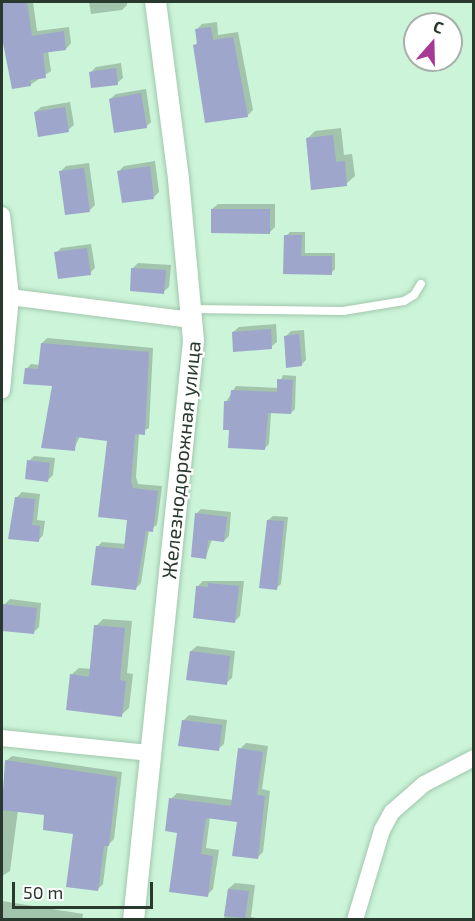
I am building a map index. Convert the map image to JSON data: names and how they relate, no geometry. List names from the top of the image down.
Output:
{
  "streets": {
    "street": ["Железнодорожная улица"]
  },
  "scale_bar": "50 m",
  "north": "top"
}
